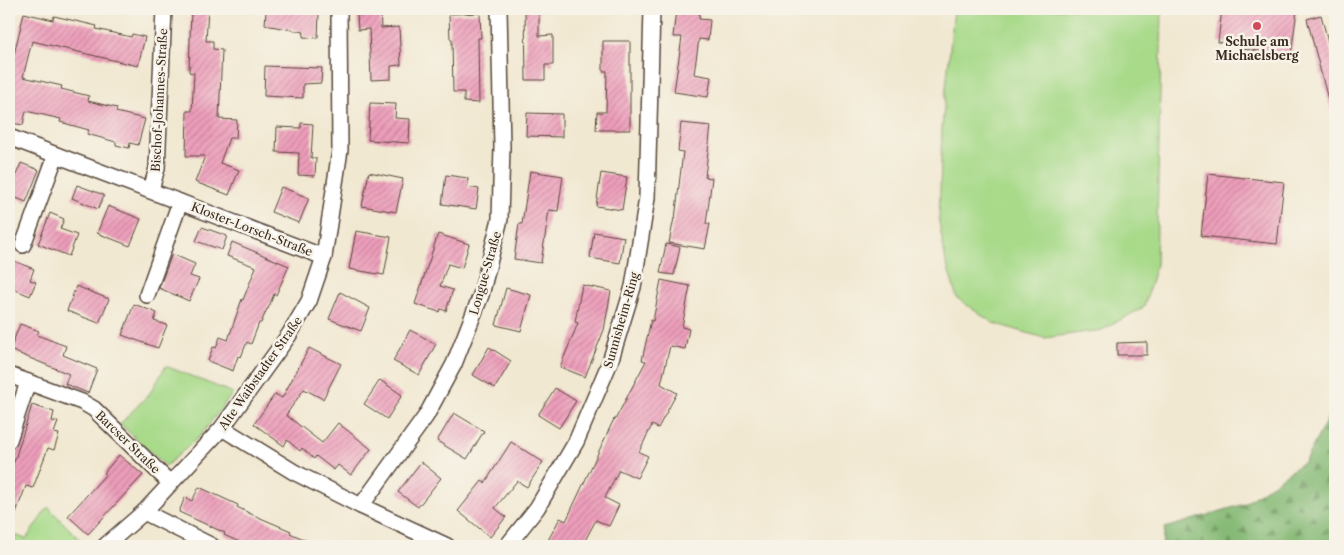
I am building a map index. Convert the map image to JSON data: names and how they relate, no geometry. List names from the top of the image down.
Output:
{
  "streets": {
    "street": [
      "Bischof-Johannes-Straße",
      "Kloster-Lorsch-Straße",
      "Longue-Straße",
      "Sunnisheim-Ring",
      "Alte Waibstadter Straße",
      "Barcser Straße"
    ]
  },
  "crossings": [
    ["Bischof-Johannes-Straße", "Kloster-Lorsch-Straße"],
    ["Kloster-Lorsch-Straße", "Alte Waibstadter Straße"],
    ["Alte Waibstadter Straße", "Barcser Straße"]
  ],
  "places": ["Schule am Michaelsberg"]
}
